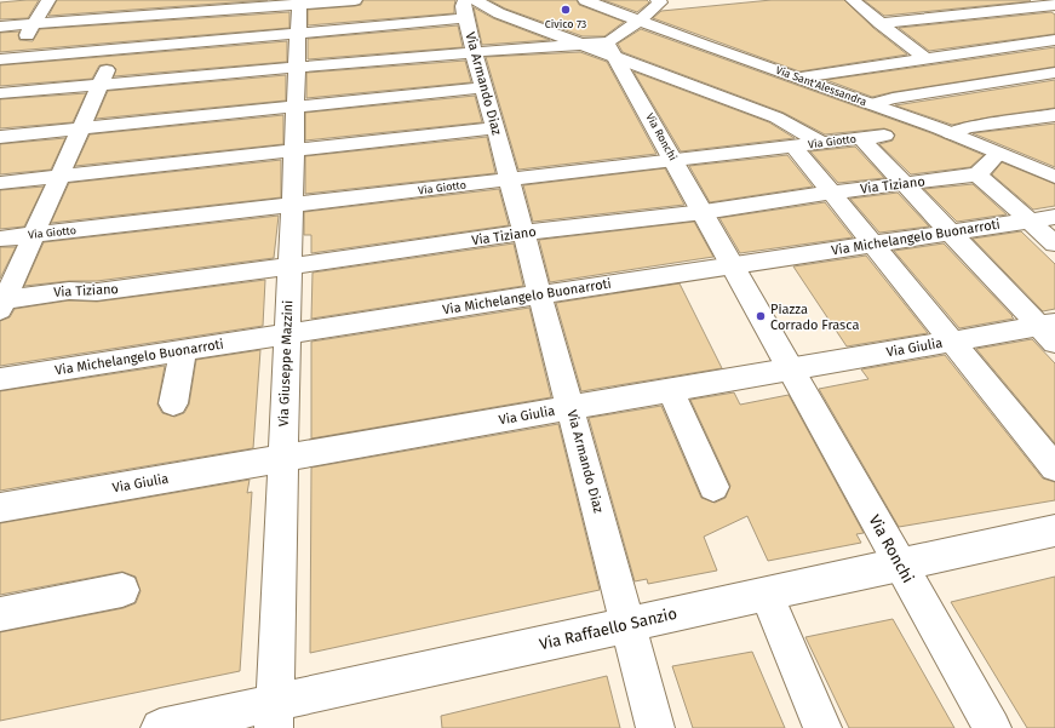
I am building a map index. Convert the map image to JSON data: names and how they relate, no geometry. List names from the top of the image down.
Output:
{
  "streets": {
    "street": [
      "Via Armando Diaz",
      "Via Sant'Alessandra",
      "Via Ronchi",
      "Via Giotto",
      "Via Tiziano",
      "Via Michelangelo Buonarroti",
      "Via Giulia",
      "Via Giuseppe Mazzini",
      "Via Raffaello Sanzio"
    ]
  },
  "crossings": [
    ["Via Armando Diaz", "Via Giotto"],
    ["Via Armando Diaz", "Via Tiziano"],
    ["Via Armando Diaz", "Via Michelangelo Buonarroti"],
    ["Via Armando Diaz", "Via Giulia"],
    ["Via Armando Diaz", "Via Raffaello Sanzio"],
    ["Via Ronchi", "Via Giotto"],
    ["Via Ronchi", "Via Tiziano"],
    ["Via Ronchi", "Via Michelangelo Buonarroti"],
    ["Via Ronchi", "Via Giulia"],
    ["Via Ronchi", "Via Raffaello Sanzio"],
    ["Via Giotto", "Via Giuseppe Mazzini"],
    ["Via Tiziano", "Via Giuseppe Mazzini"],
    ["Via Michelangelo Buonarroti", "Via Giuseppe Mazzini"],
    ["Via Giulia", "Via Giuseppe Mazzini"],
    ["Via Giuseppe Mazzini", "Via Raffaello Sanzio"]
  ],
  "places": ["Civico 73", "Piazza Corrado Frasca"]
}
